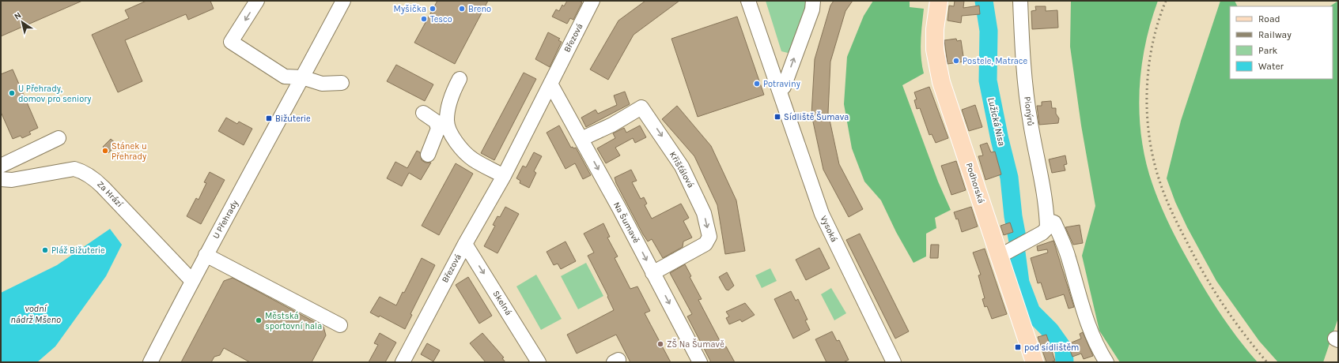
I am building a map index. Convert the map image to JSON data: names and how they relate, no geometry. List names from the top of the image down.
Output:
{
  "streets": {
    "main road": ["Podhorská"],
    "street": [
      "Březová",
      "Pionýrů",
      "Křišťálová",
      "Za Hrází",
      "U Přehrady",
      "Na Šumavě",
      "Vysoká",
      "Skelná"
    ]
  },
  "crossings": [
    ["Březová", "Na Šumavě"],
    ["Březová", "Skelná"],
    ["Pionýrů", "Podhorská"],
    ["Křišťálová", "Na Šumavě"],
    ["Za Hrází", "U Přehrady"]
  ],
  "one_way": ["Na Šumavě", "Skelná"],
  "water": ["Lužická Nisa", "vodní nádrž Mšeno"],
  "places": {
    "other": [
      "Myšička",
      "Breno",
      "Tesco",
      "Postele, Matrace",
      "Potraviny",
      "U Přehrady, domov pro seniory",
      "Stánek u Přehrady",
      "Pláž Bižuterie",
      "Městská sportovní hala",
      "ZŠ Na Šumavě"
    ],
    "transit": ["Sídliště Šumava", "Bižuterie", "pod sídlištěm"]
  },
  "legend": [
    "Road",
    "Railway",
    "Park",
    "Water"
  ],
  "north": "top left"
}
